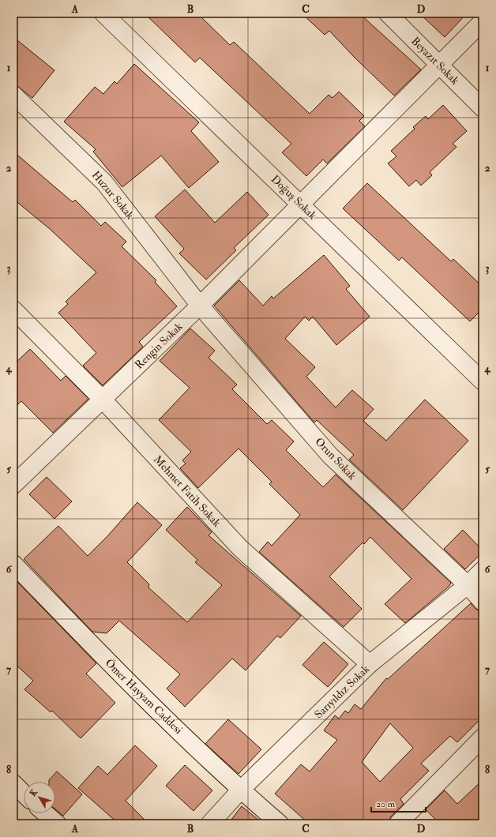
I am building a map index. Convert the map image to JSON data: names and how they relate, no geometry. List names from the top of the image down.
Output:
{
  "streets": {
    "street": [
      "Beyazıt Sokak",
      "Huzur Sokak",
      "Doğuş Sokak",
      "Rengin Sokak",
      "Orun Sokak",
      "Mehmet Fatih Sokak",
      "Sarıyıldız Sokak",
      "Ömer Hayyam Caddesi"
    ]
  },
  "crossings": [
    ["Beyazıt Sokak", "Rengin Sokak"],
    ["Huzur Sokak", "Rengin Sokak"],
    ["Huzur Sokak", "Orun Sokak"],
    ["Doğuş Sokak", "Rengin Sokak"],
    ["Rengin Sokak", "Orun Sokak"],
    ["Rengin Sokak", "Mehmet Fatih Sokak"],
    ["Orun Sokak", "Sarıyıldız Sokak"],
    ["Mehmet Fatih Sokak", "Sarıyıldız Sokak"],
    ["Sarıyıldız Sokak", "Ömer Hayyam Caddesi"]
  ],
  "scale_bar": "20 m",
  "north": "top left",
  "grid": {
    "columns": [
      "A",
      "B",
      "C",
      "D"
    ],
    "rows": [
      "1",
      "2",
      "3",
      "4",
      "5",
      "6",
      "7",
      "8"
    ]
  }
}
